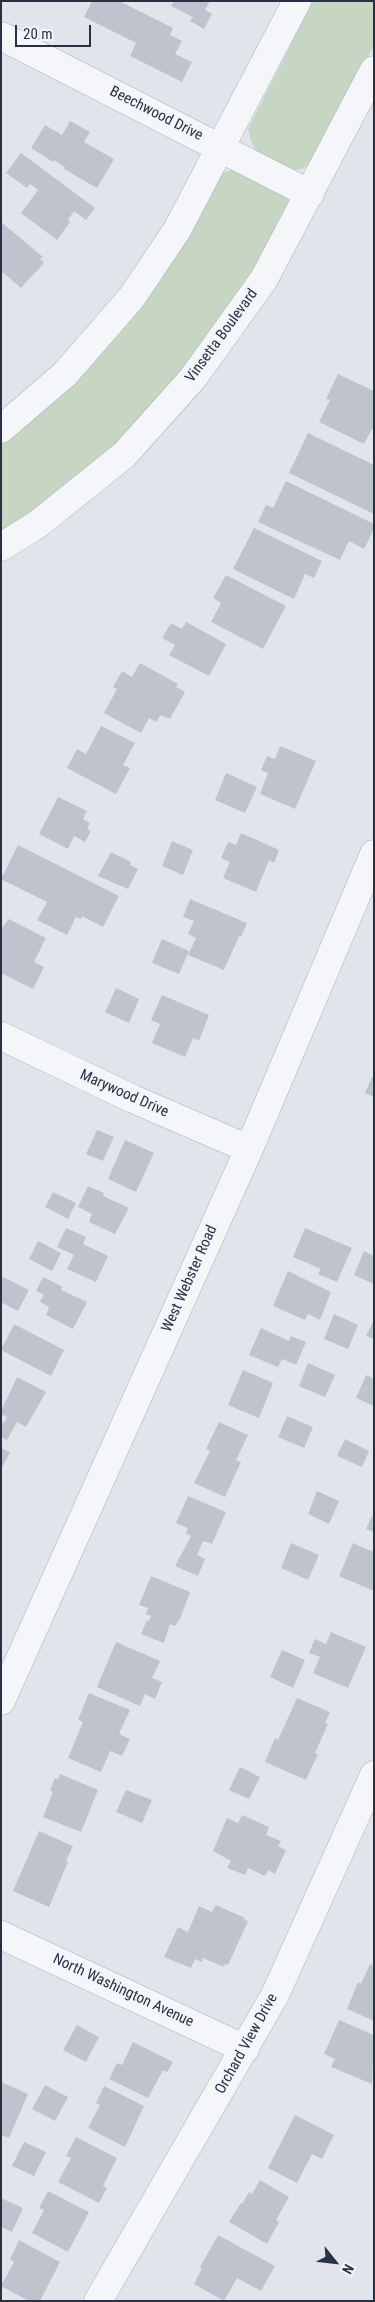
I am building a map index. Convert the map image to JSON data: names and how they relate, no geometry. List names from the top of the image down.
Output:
{
  "streets": {
    "street": [
      "Beechwood Drive",
      "Vinsetta Boulevard",
      "Marywood Drive",
      "West Webster Road",
      "North Washington Avenue",
      "Orchard View Drive"
    ]
  },
  "crossings": [
    ["Beechwood Drive", "Vinsetta Boulevard"],
    ["Marywood Drive", "West Webster Road"],
    ["North Washington Avenue", "Orchard View Drive"]
  ],
  "scale_bar": "20 m",
  "north": "bottom right"
}
